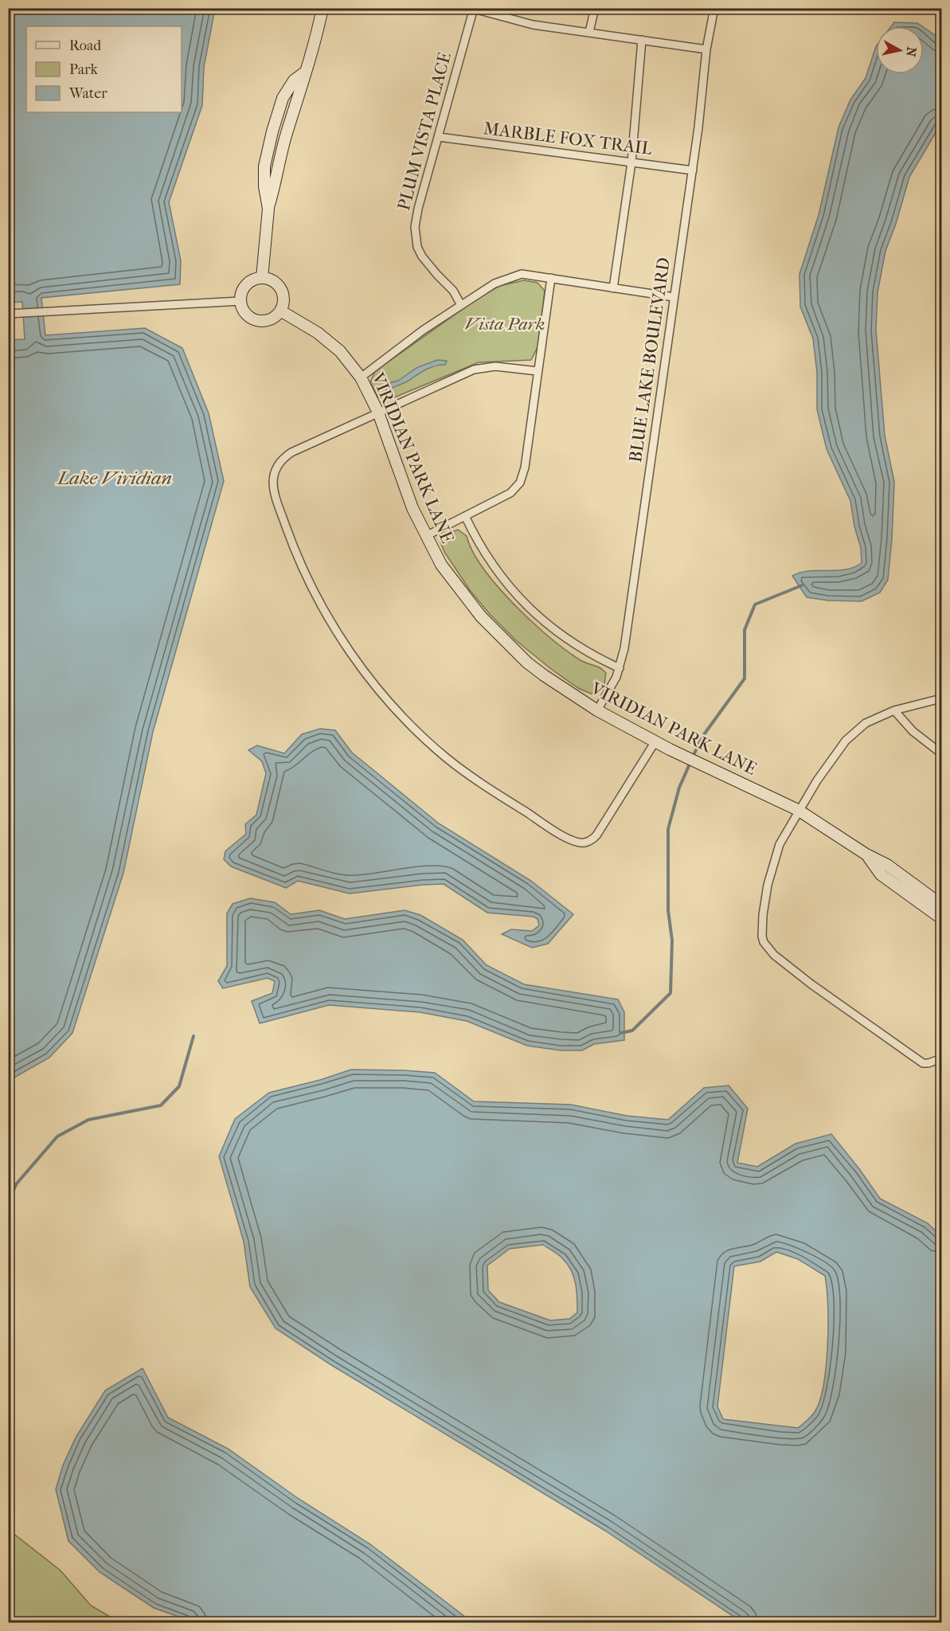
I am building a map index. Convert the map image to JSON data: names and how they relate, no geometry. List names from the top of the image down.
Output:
{
  "streets": {
    "street": [
      "PLUM VISTA PLACE",
      "MARBLE FOX TRAIL",
      "BLUE LAKE BOULEVARD",
      "VIRIDIAN PARK LANE"
    ]
  },
  "crossings": [
    ["PLUM VISTA PLACE", "MARBLE FOX TRAIL"],
    ["MARBLE FOX TRAIL", "BLUE LAKE BOULEVARD"],
    ["BLUE LAKE BOULEVARD", "VIRIDIAN PARK LANE"]
  ],
  "water": ["Lake Viridian"],
  "parks": ["Vista Park"],
  "legend": ["Road", "Park", "Water"],
  "north": "right"
}
